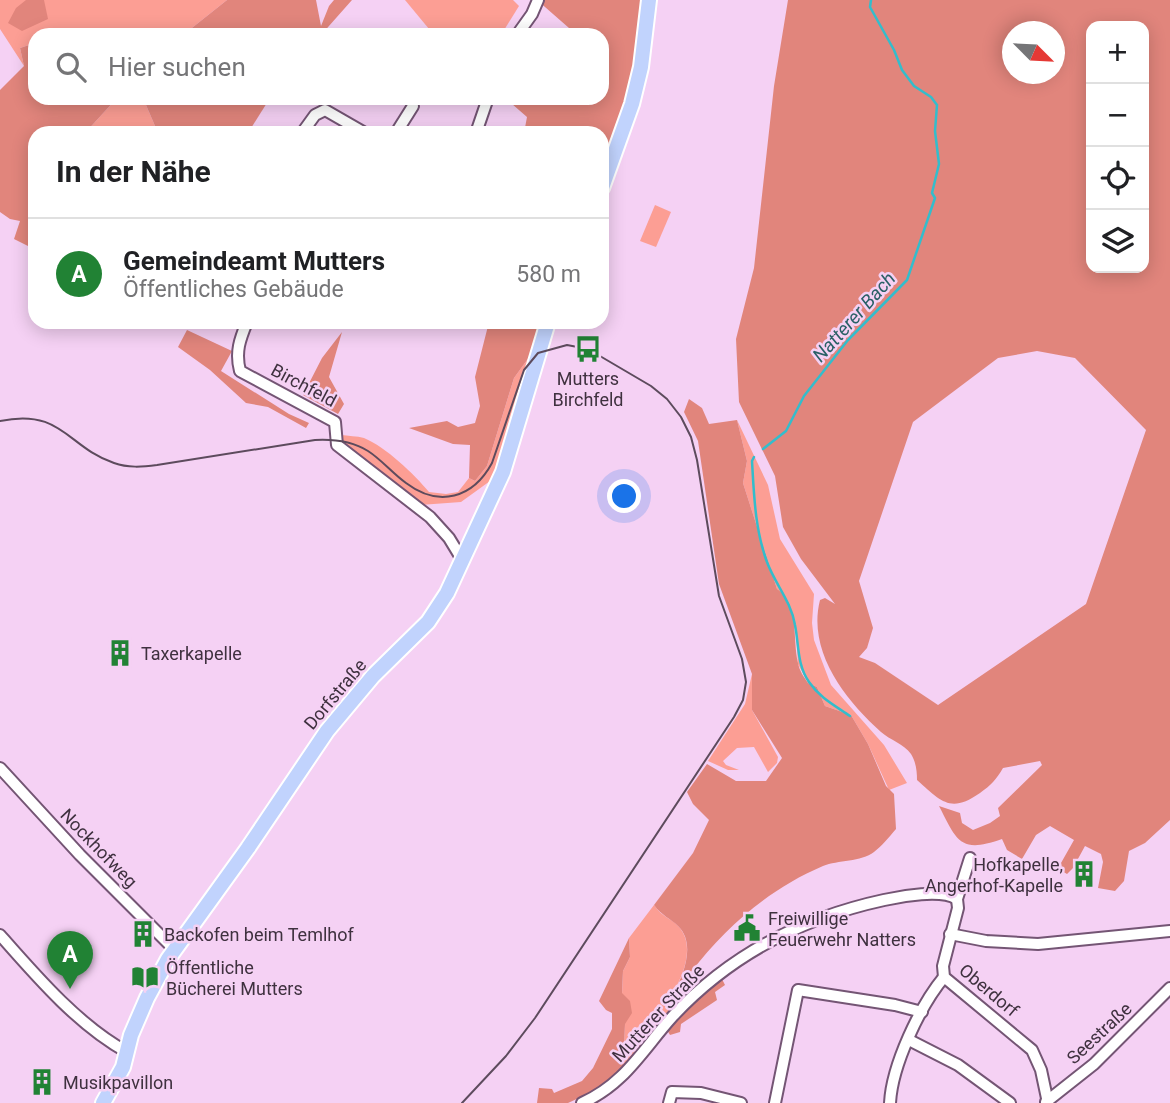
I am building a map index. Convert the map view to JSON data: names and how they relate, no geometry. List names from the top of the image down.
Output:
{
  "streets": {
    "main road": ["Dorfstraße"],
    "street": [
      "Birchfeld",
      "Nockhofweg",
      "Oberdorf",
      "Mutterer Straße",
      "Seestraße"
    ]
  },
  "crossings": [
    ["Birchfeld", "Dorfstraße"],
    ["Dorfstraße", "Nockhofweg"],
    ["Oberdorf", "Mutterer Straße"],
    ["Oberdorf", "Seestraße"]
  ],
  "water": ["Natterer Bach"],
  "places": {
    "bus stop": ["Mutters Birchfeld"],
    "building": [
      "Taxerkapelle",
      "Hofkapelle, Angerhof-Kapelle",
      "Backofen beim Temlhof",
      "Musikpavillon"
    ],
    "public building": ["Freiwillige Feuerwehr Natters"],
    "library": ["Öffentliche Bücherei Mutters"]
  },
  "north": "bottom right",
  "page": {
    "map_buttons": ["+", "−"],
    "search": "Hier suchen",
    "heading": "In der Nähe",
    "list": [
      {
        "mark": "A",
        "name": "Gemeindeamt Mutters",
        "note": "Öffentliches Gebäude",
        "value": "580 m"
      }
    ],
    "pins": "A"
  }
}
